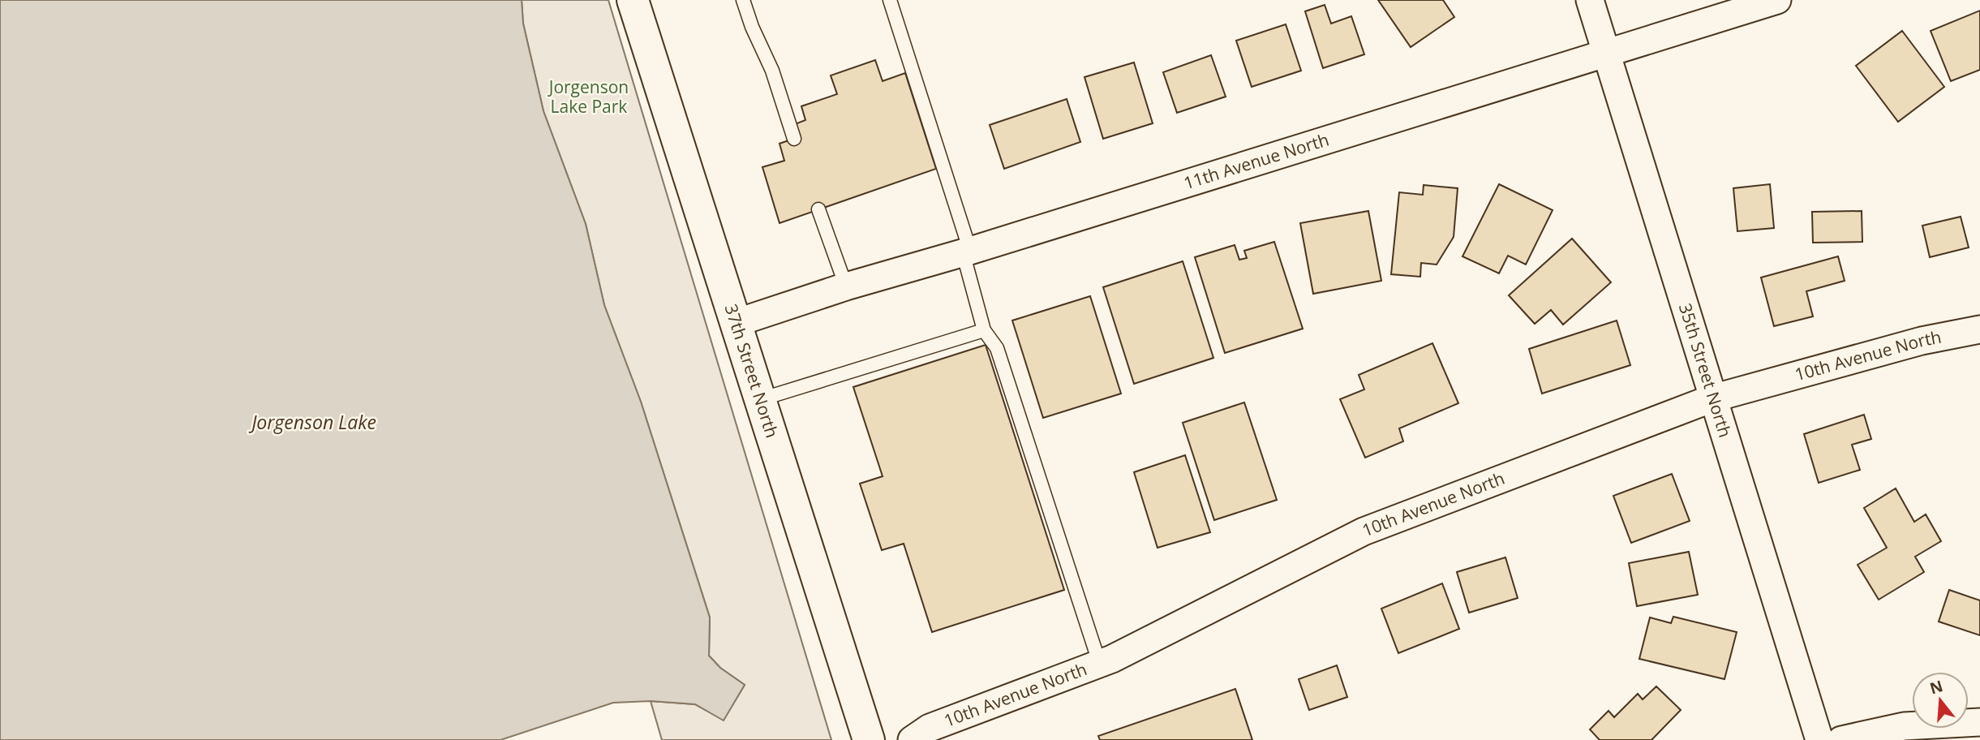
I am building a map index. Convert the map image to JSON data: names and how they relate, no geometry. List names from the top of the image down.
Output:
{
  "streets": {
    "street": [
      "11th Avenue North",
      "10th Avenue North",
      "37th Street North",
      "35th Street North"
    ]
  },
  "crossings": [
    ["11th Avenue North", "37th Street North"],
    ["11th Avenue North", "35th Street North"],
    ["10th Avenue North", "35th Street North"]
  ],
  "water": ["Jorgenson Lake"],
  "parks": ["Jorgenson Lake Park"],
  "north": "top"
}
